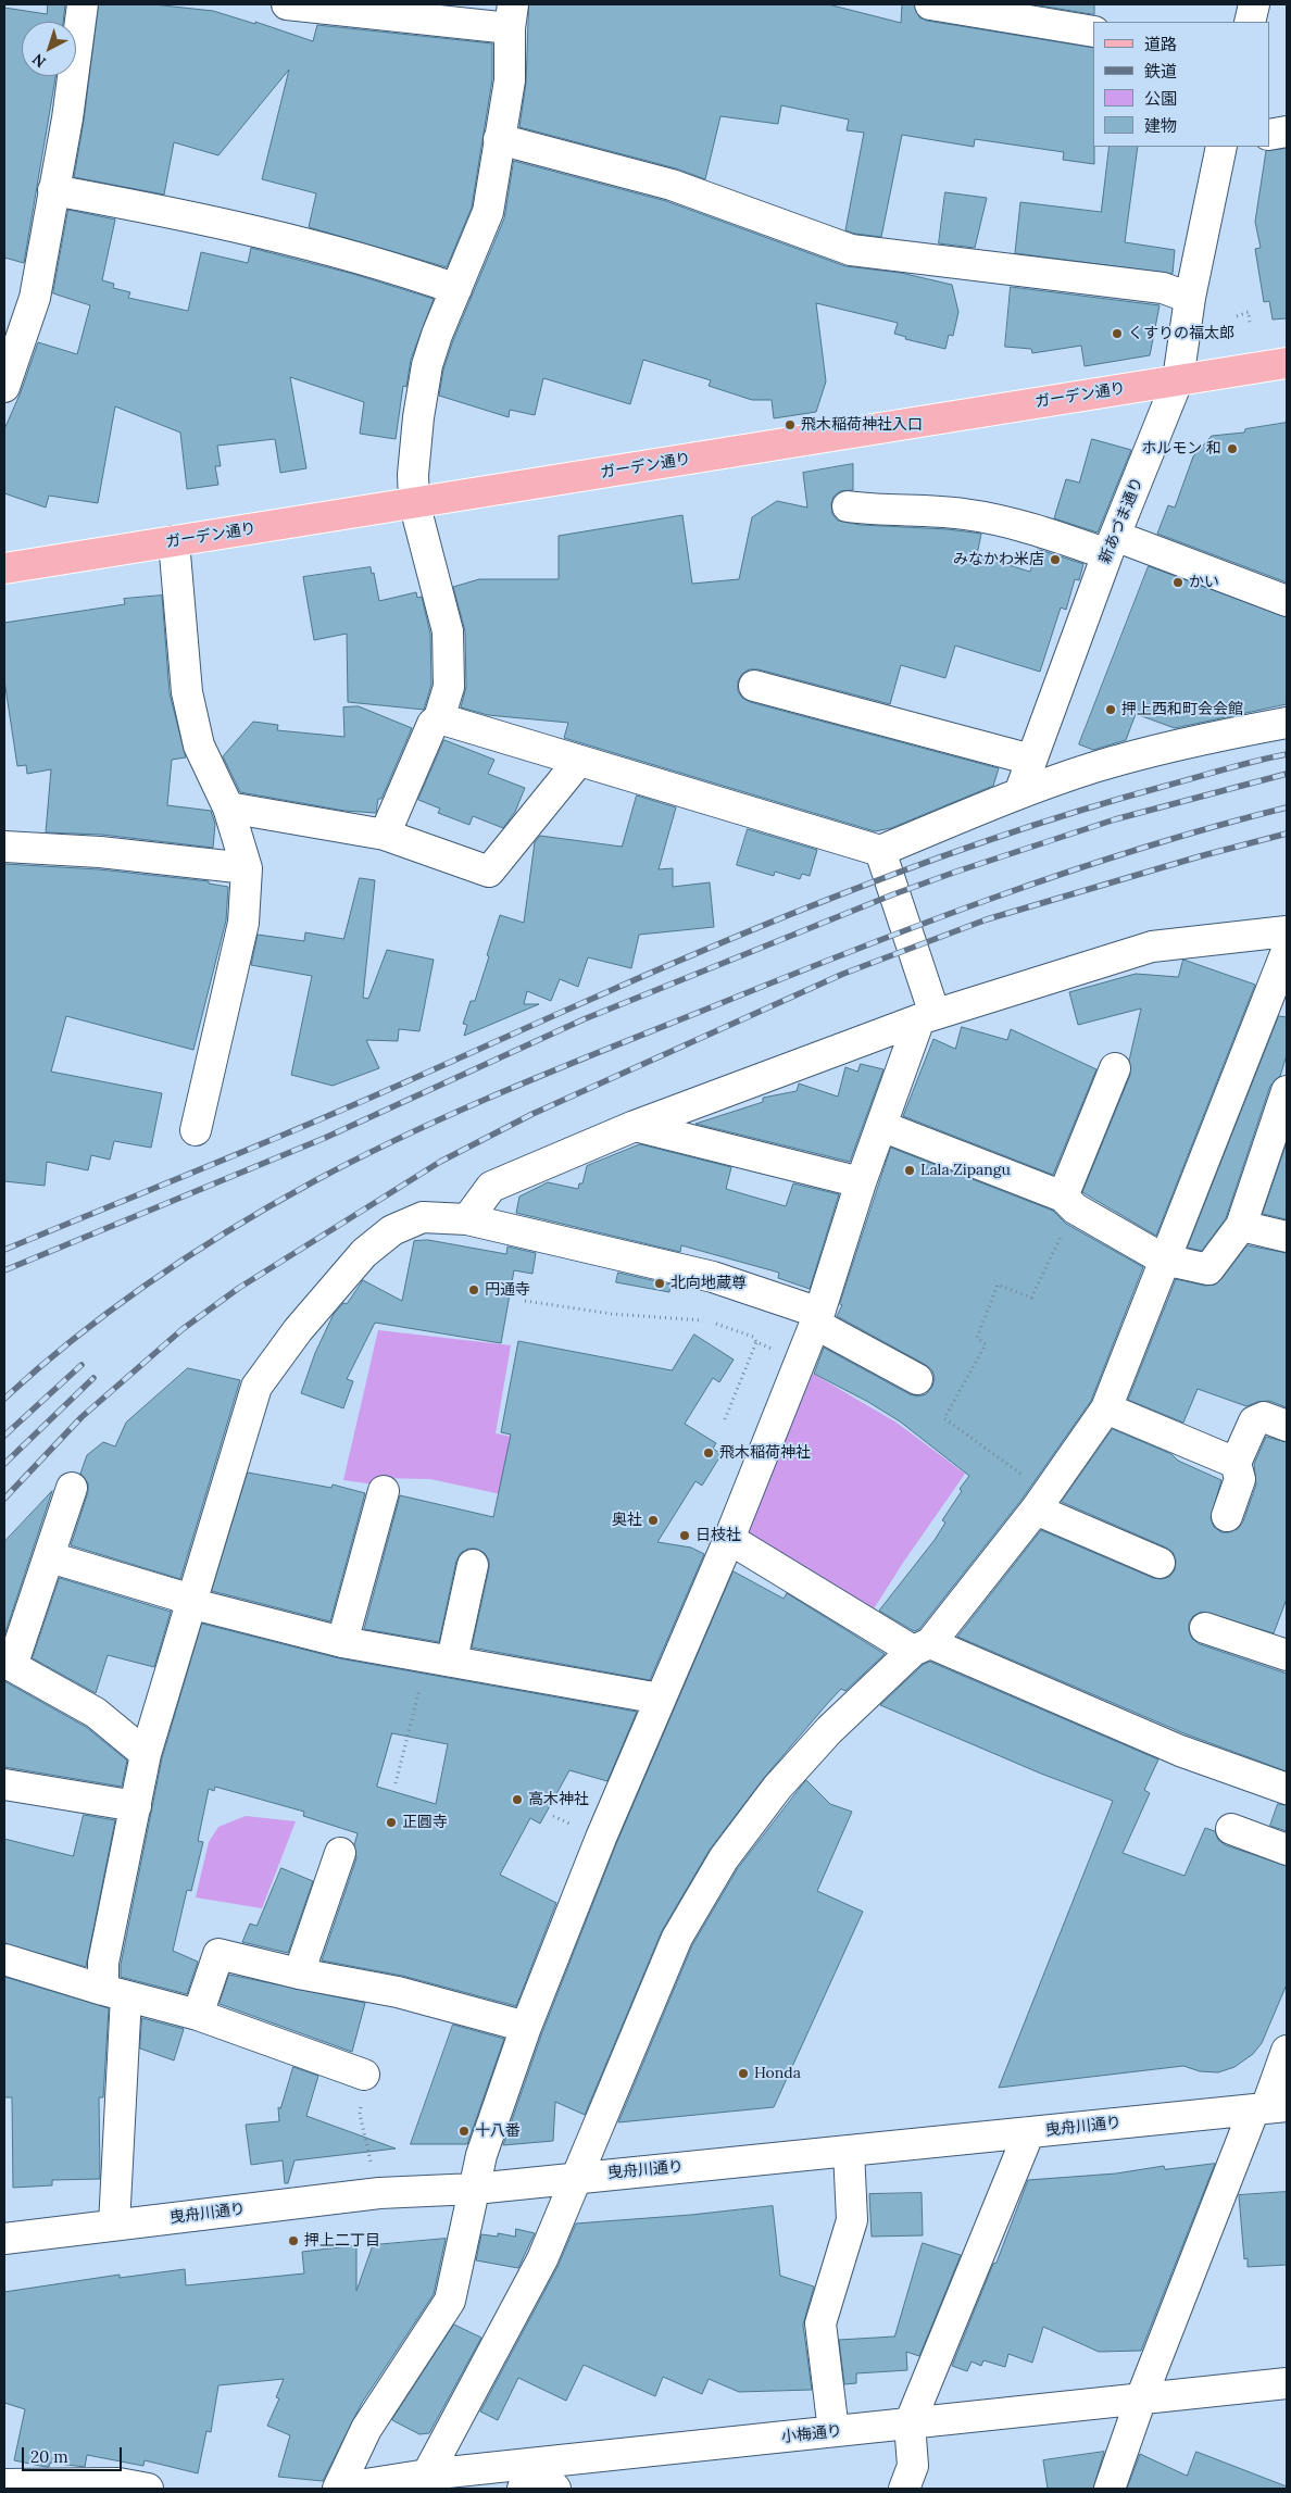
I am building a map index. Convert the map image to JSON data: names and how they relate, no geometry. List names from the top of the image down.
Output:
{
  "streets": {
    "main road": ["ガーデン通り"],
    "street": ["新あづま通り", "曳舟川通り", "小梅通り"]
  },
  "crossings": [
    ["ガーデン通り", "新あづま通り"]
  ],
  "places": [
    "くすりの福太郎",
    "飛木稲荷神社入口",
    "ホルモン 和",
    "みなかわ米店",
    "かい",
    "押上西和町会会館",
    "Lala Zipangu",
    "北向地蔵尊",
    "円通寺",
    "飛木稲荷神社",
    "奥社",
    "日枝社",
    "高木神社",
    "正圓寺",
    "Honda",
    "十八番",
    "押上二丁目"
  ],
  "legend": [
    "道路",
    "鉄道",
    "公園",
    "建物"
  ],
  "scale_bar": "20 m",
  "north": "bottom left"
}
